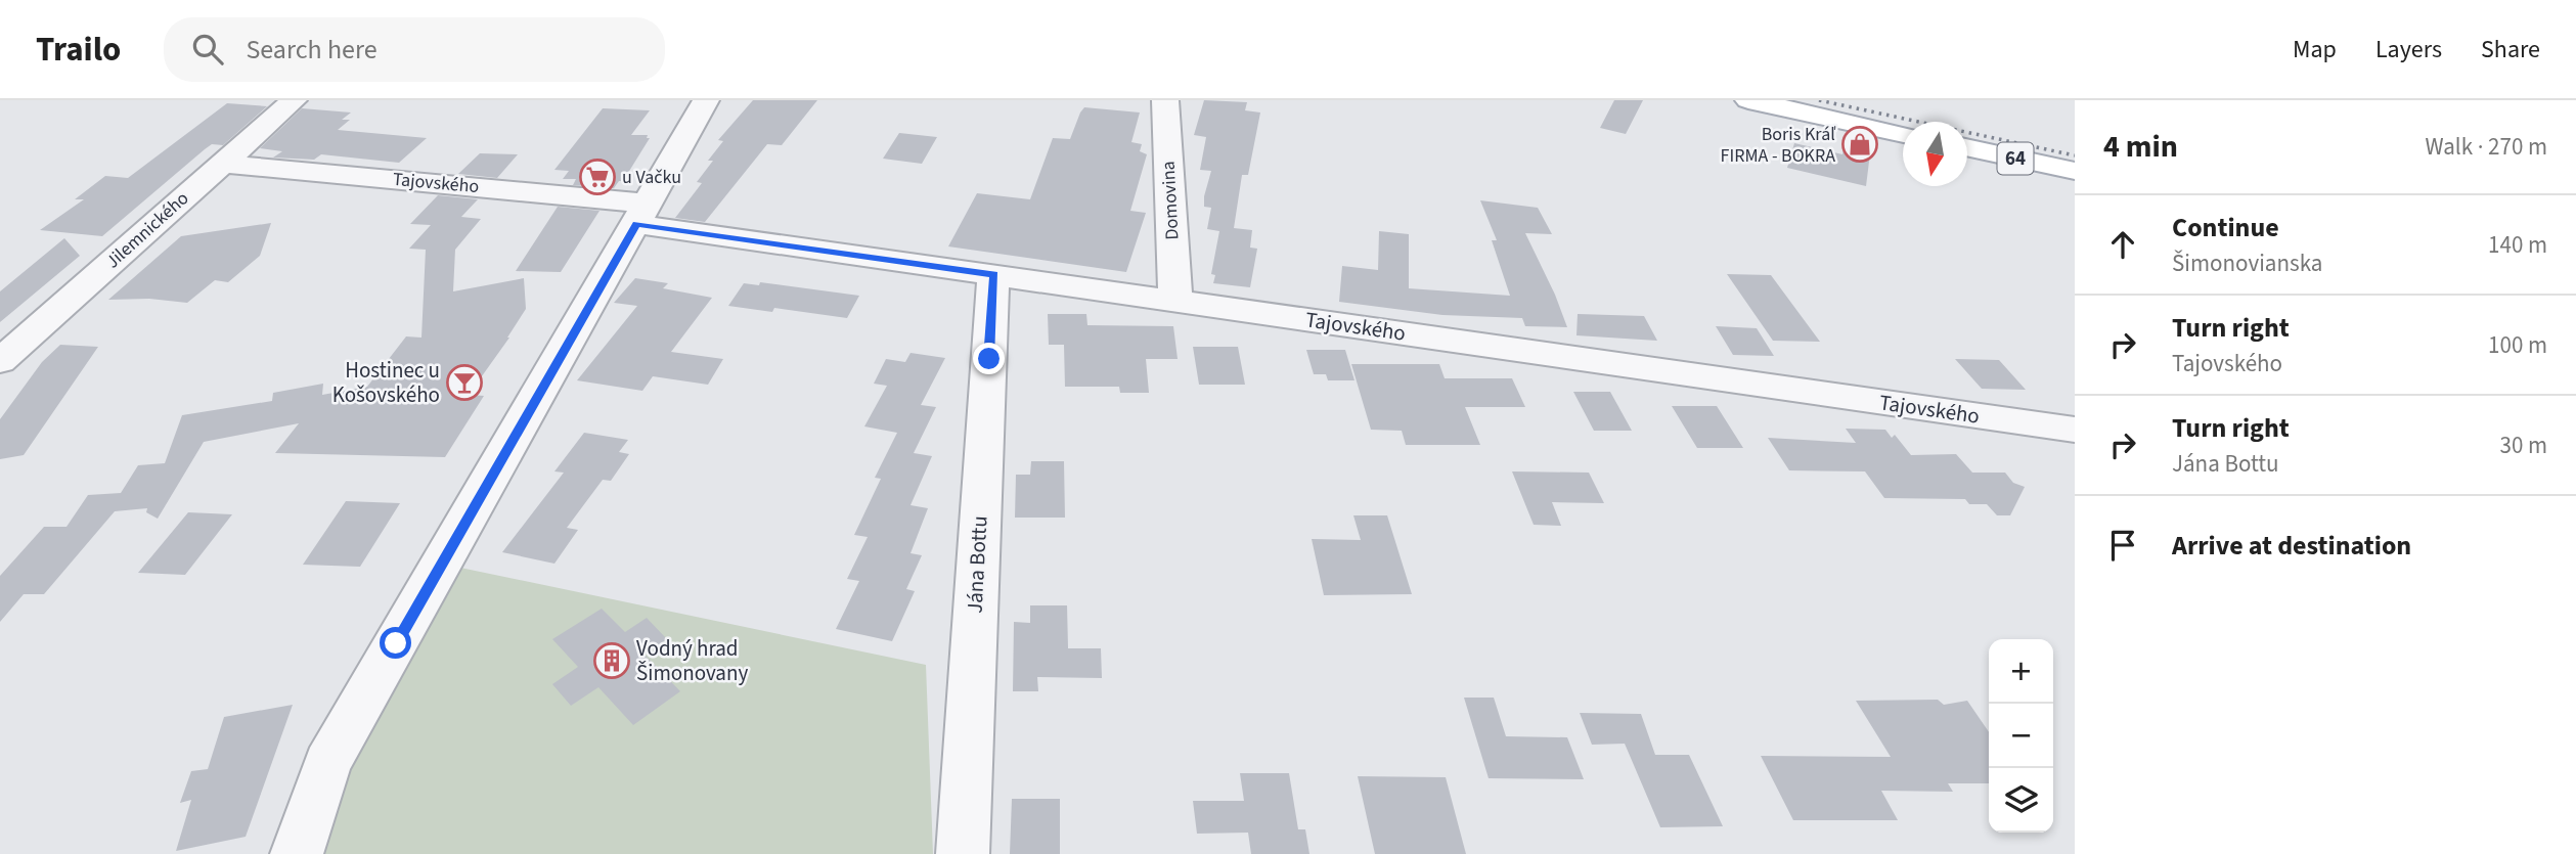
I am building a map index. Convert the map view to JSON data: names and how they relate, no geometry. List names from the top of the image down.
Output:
{
  "streets": {
    "main road": ["64"],
    "street": [
      "Tajovského",
      "Domovina",
      "Jilemnického",
      "Jána Bottu"
    ]
  },
  "crossings": [
    ["Tajovského", "Domovina"],
    ["Tajovského", "Jilemnického"],
    ["Tajovského", "Jána Bottu"]
  ],
  "places": {
    "shop": ["Boris Kráľ FIRMA - BOKRA"],
    "supermarket": ["u Vačku"],
    "bar": ["Hostinec u Košovského"],
    "building": ["Vodný hrad Šimonovany"]
  },
  "north": "bottom",
  "page": {
    "header": "Trailo",
    "search": "Search here",
    "nav": ["Map", "Layers", "Share"],
    "heading": ["4 min", "Walk · 270 m"],
    "list": [
      ["Continue", "Šimonovianska", "140 m"],
      ["Turn right", "Tajovského", "100 m"],
      ["Turn right", "Jána Bottu", "30 m"],
      "Arrive at destination"
    ],
    "map_buttons": ["+", "−"]
  }
}
